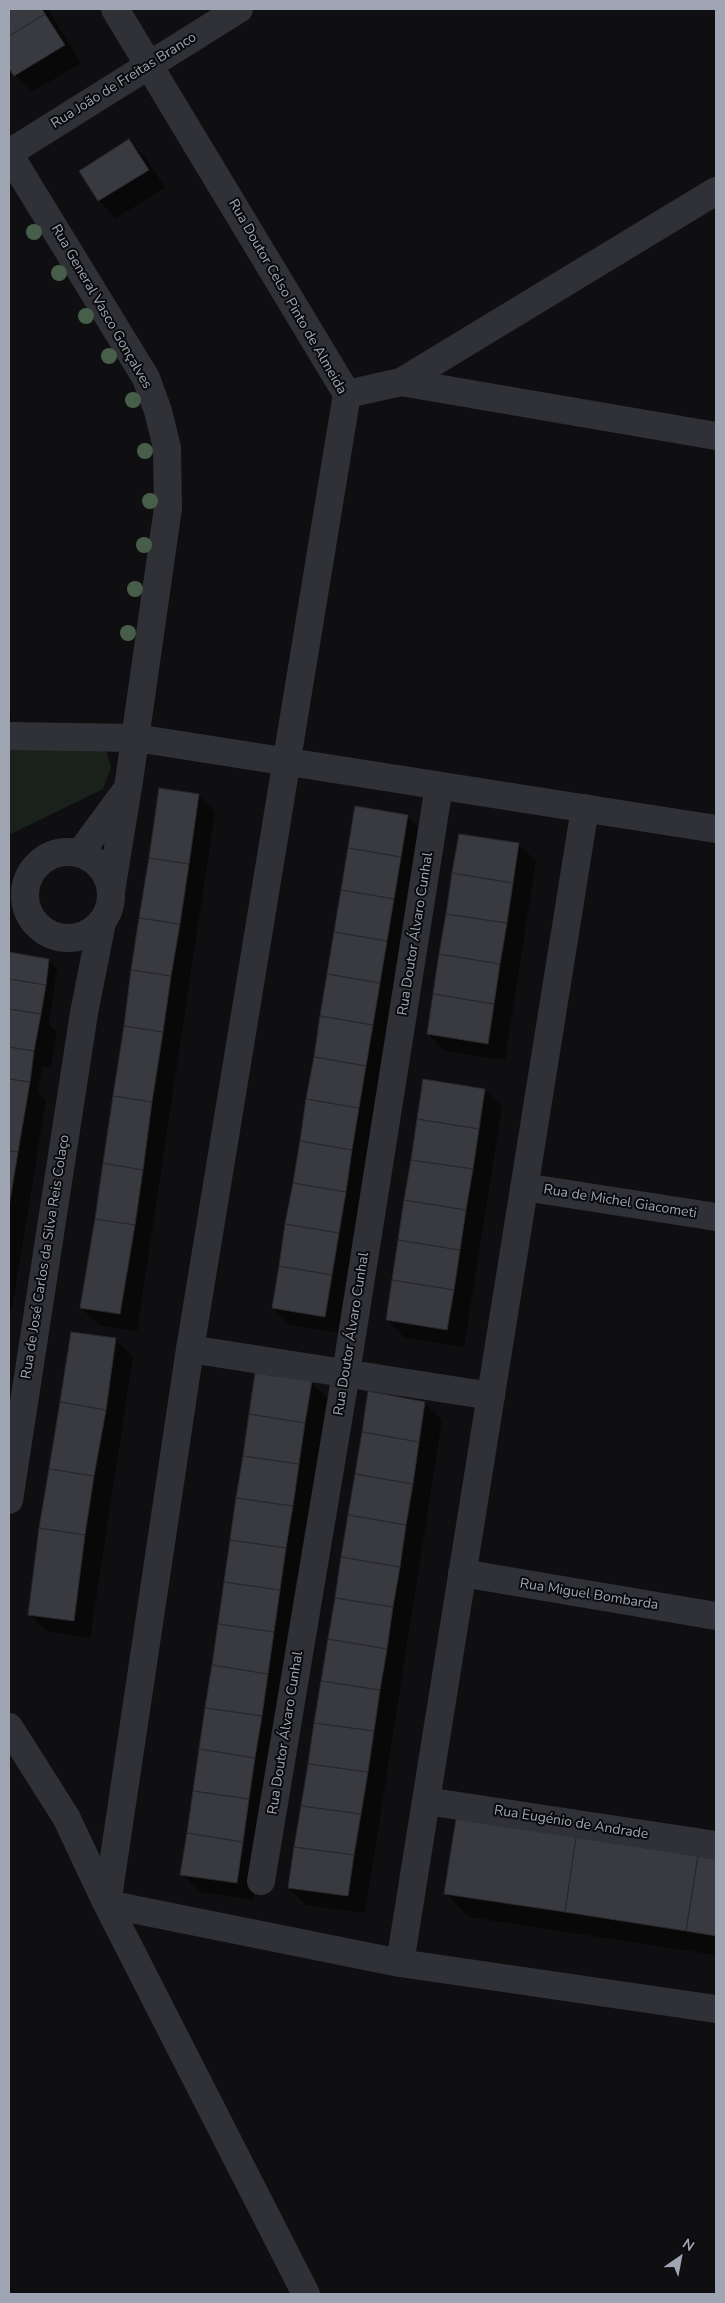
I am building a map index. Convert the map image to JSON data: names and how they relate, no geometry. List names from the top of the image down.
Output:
{
  "streets": {
    "street": [
      "Rua João de Freitas Branco",
      "Rua Doutor Celso Pinto de Almeida",
      "Rua General Vasco Gonçalves",
      "Rua Doutor Álvaro Cunhal",
      "Rua de Michel Giacometi",
      "Rua de José Carlos da Silva Reis Colaço",
      "Rua Miguel Bombarda",
      "Rua Eugénio de Andrade"
    ]
  },
  "crossings": [
    ["Rua João de Freitas Branco", "Rua Doutor Celso Pinto de Almeida"],
    ["Rua João de Freitas Branco", "Rua General Vasco Gonçalves"]
  ],
  "north": "top right"
}
